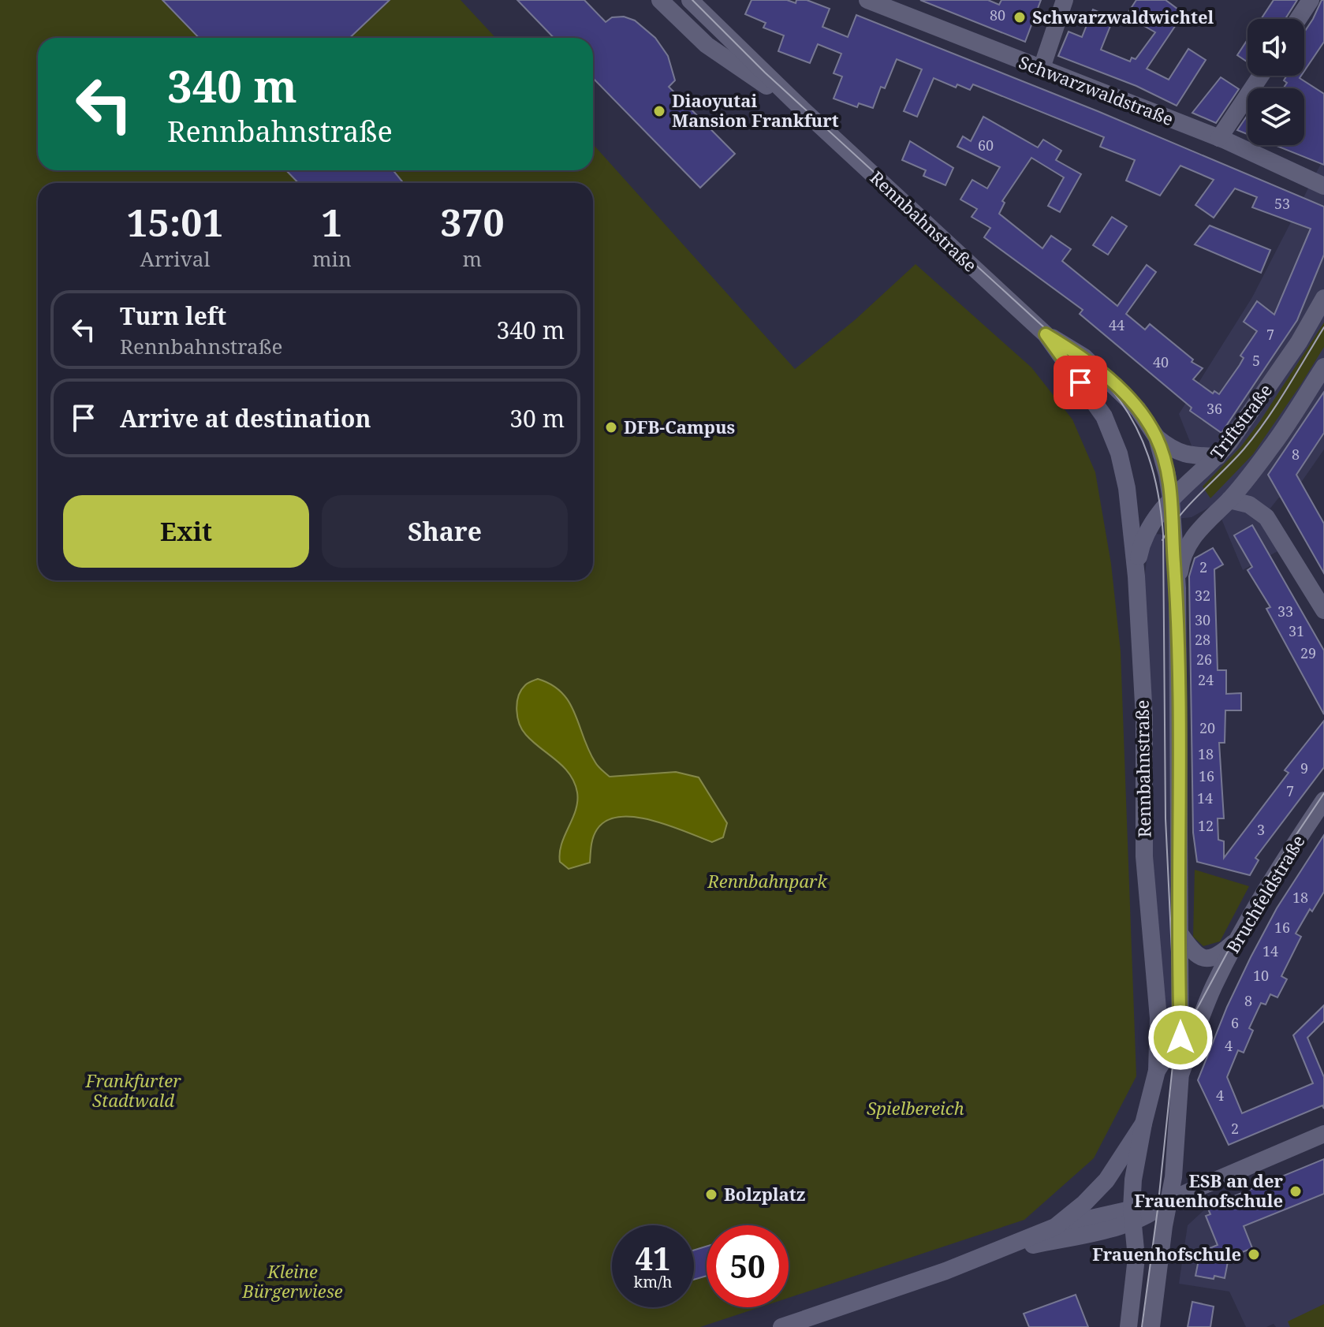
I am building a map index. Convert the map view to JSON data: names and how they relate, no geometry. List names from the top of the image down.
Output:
{
  "streets": {
    "main road": [
      "Schwarzwaldstraße",
      "Rennbahnstraße",
      "Triftstraße",
      "Bruchfeldstraße"
    ]
  },
  "crossings": [
    ["Rennbahnstraße", "Triftstraße"],
    ["Rennbahnstraße", "Bruchfeldstraße"]
  ],
  "parks": [
    "Rennbahnpark",
    "Frankfurter Stadtwald",
    "Spielbereich",
    "Kleine Bürgerwiese"
  ],
  "places": [
    "Schwarzwaldwichtel",
    "Diaoyutai Mansion Frankfurt",
    "DFB-Campus",
    "ESB an der Frauenhofschule",
    "Bolzplatz",
    "Frauenhofschule"
  ],
  "house_numbers": [
    "80",
    "60",
    "53",
    "44",
    "7",
    "5",
    "40",
    "36",
    "8",
    "2",
    "32",
    "33",
    "30",
    "31",
    "28",
    "29",
    "26",
    "24",
    "20",
    "18",
    "9",
    "16",
    "7",
    "14",
    "12",
    "3",
    "18",
    "16",
    "14",
    "10",
    "8",
    "6",
    "4",
    "4",
    "2"
  ],
  "page": {
    "turn": ["340 m", "Rennbahnstraße"],
    "eta": [
      "15:01",
      "Arrival",
      "1",
      "min",
      "370",
      "m"
    ],
    "list": [
      {
        "name": "Turn left",
        "note": "Rennbahnstraße",
        "value": "340 m"
      },
      {
        "name": "Arrive at destination",
        "value": "30 m"
      }
    ],
    "buttons": ["Exit", "Share"],
    "speed": "41 km/h",
    "limit": "50"
  }
}
